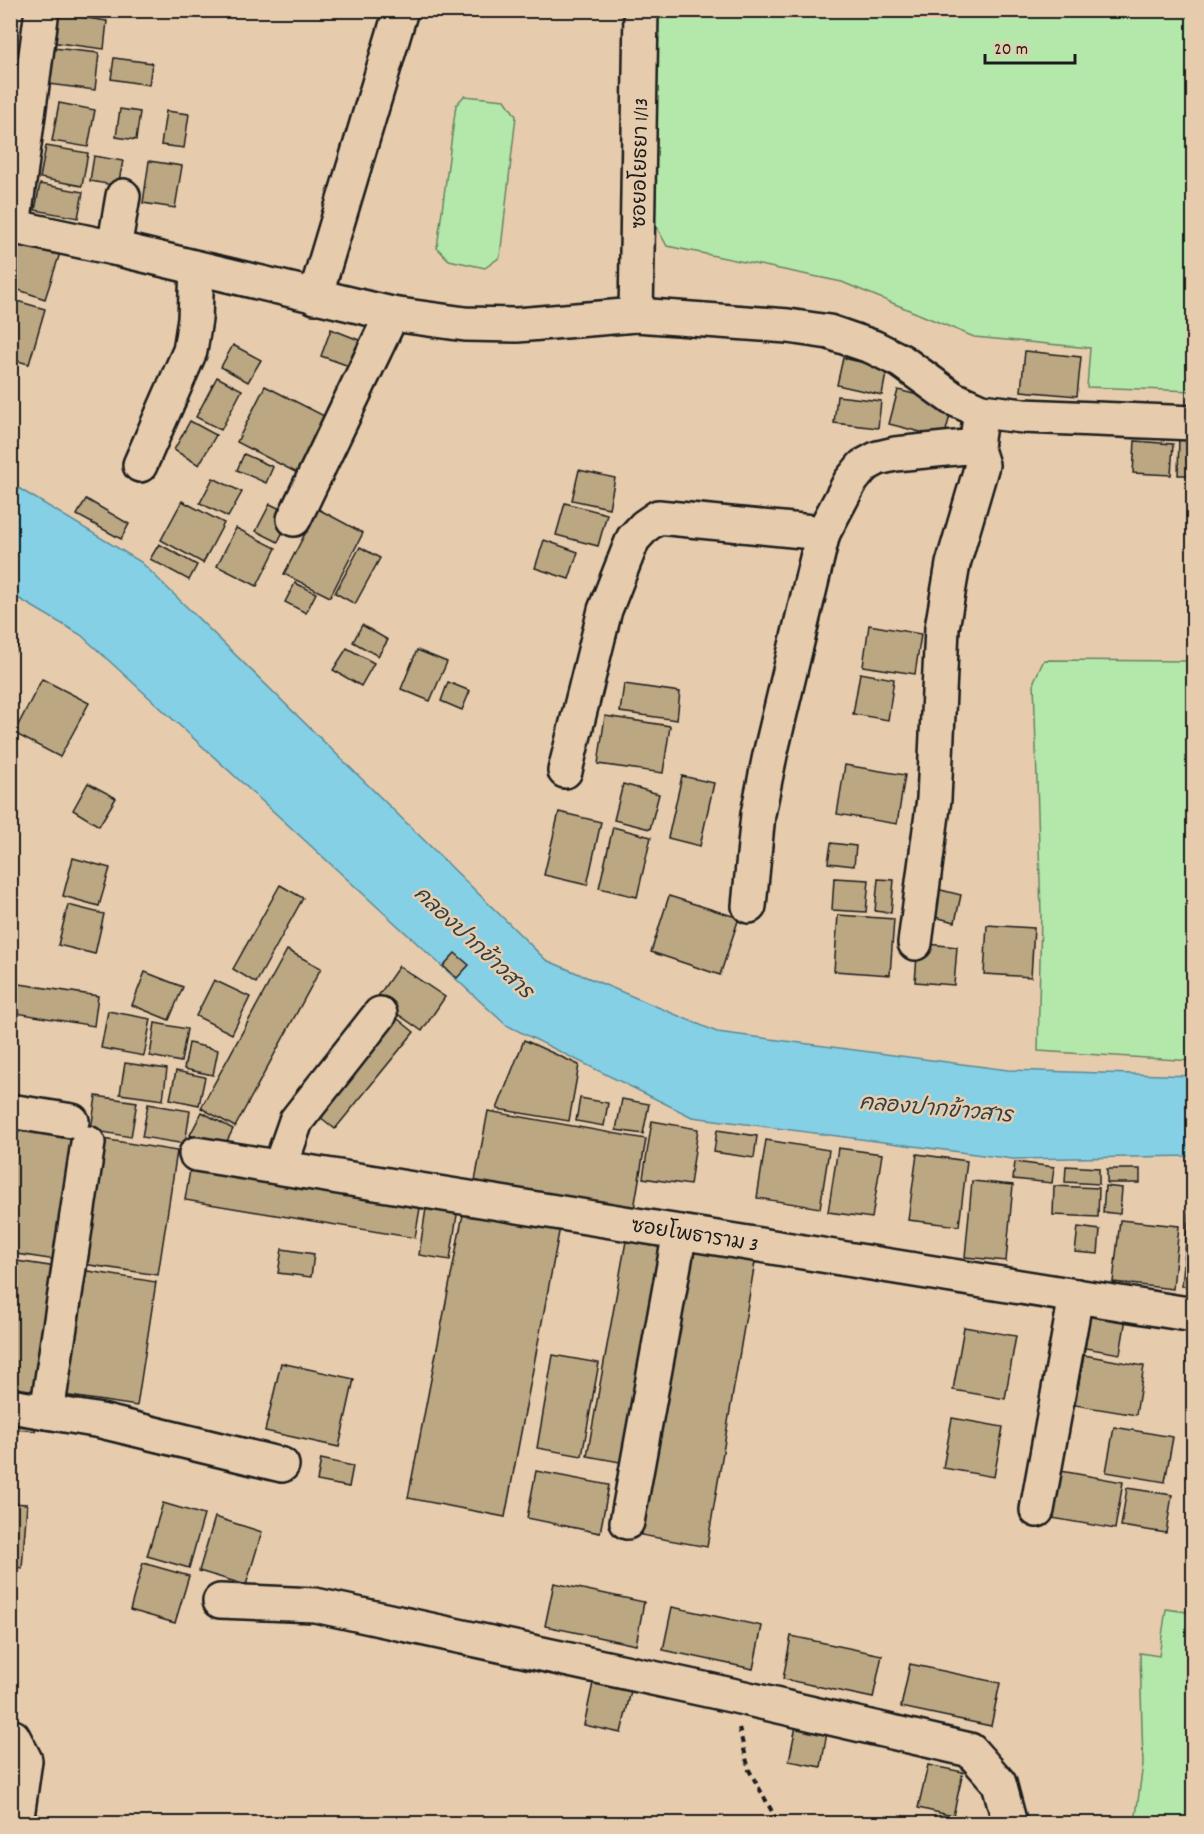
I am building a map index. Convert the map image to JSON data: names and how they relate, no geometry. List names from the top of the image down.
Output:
{
  "streets": {
    "street": ["ซอยอโยธยา 1/13", "ซอยโพธาราม 3"]
  },
  "water": ["คลองปากข้าวสาร"],
  "scale_bar": "20 m"
}
